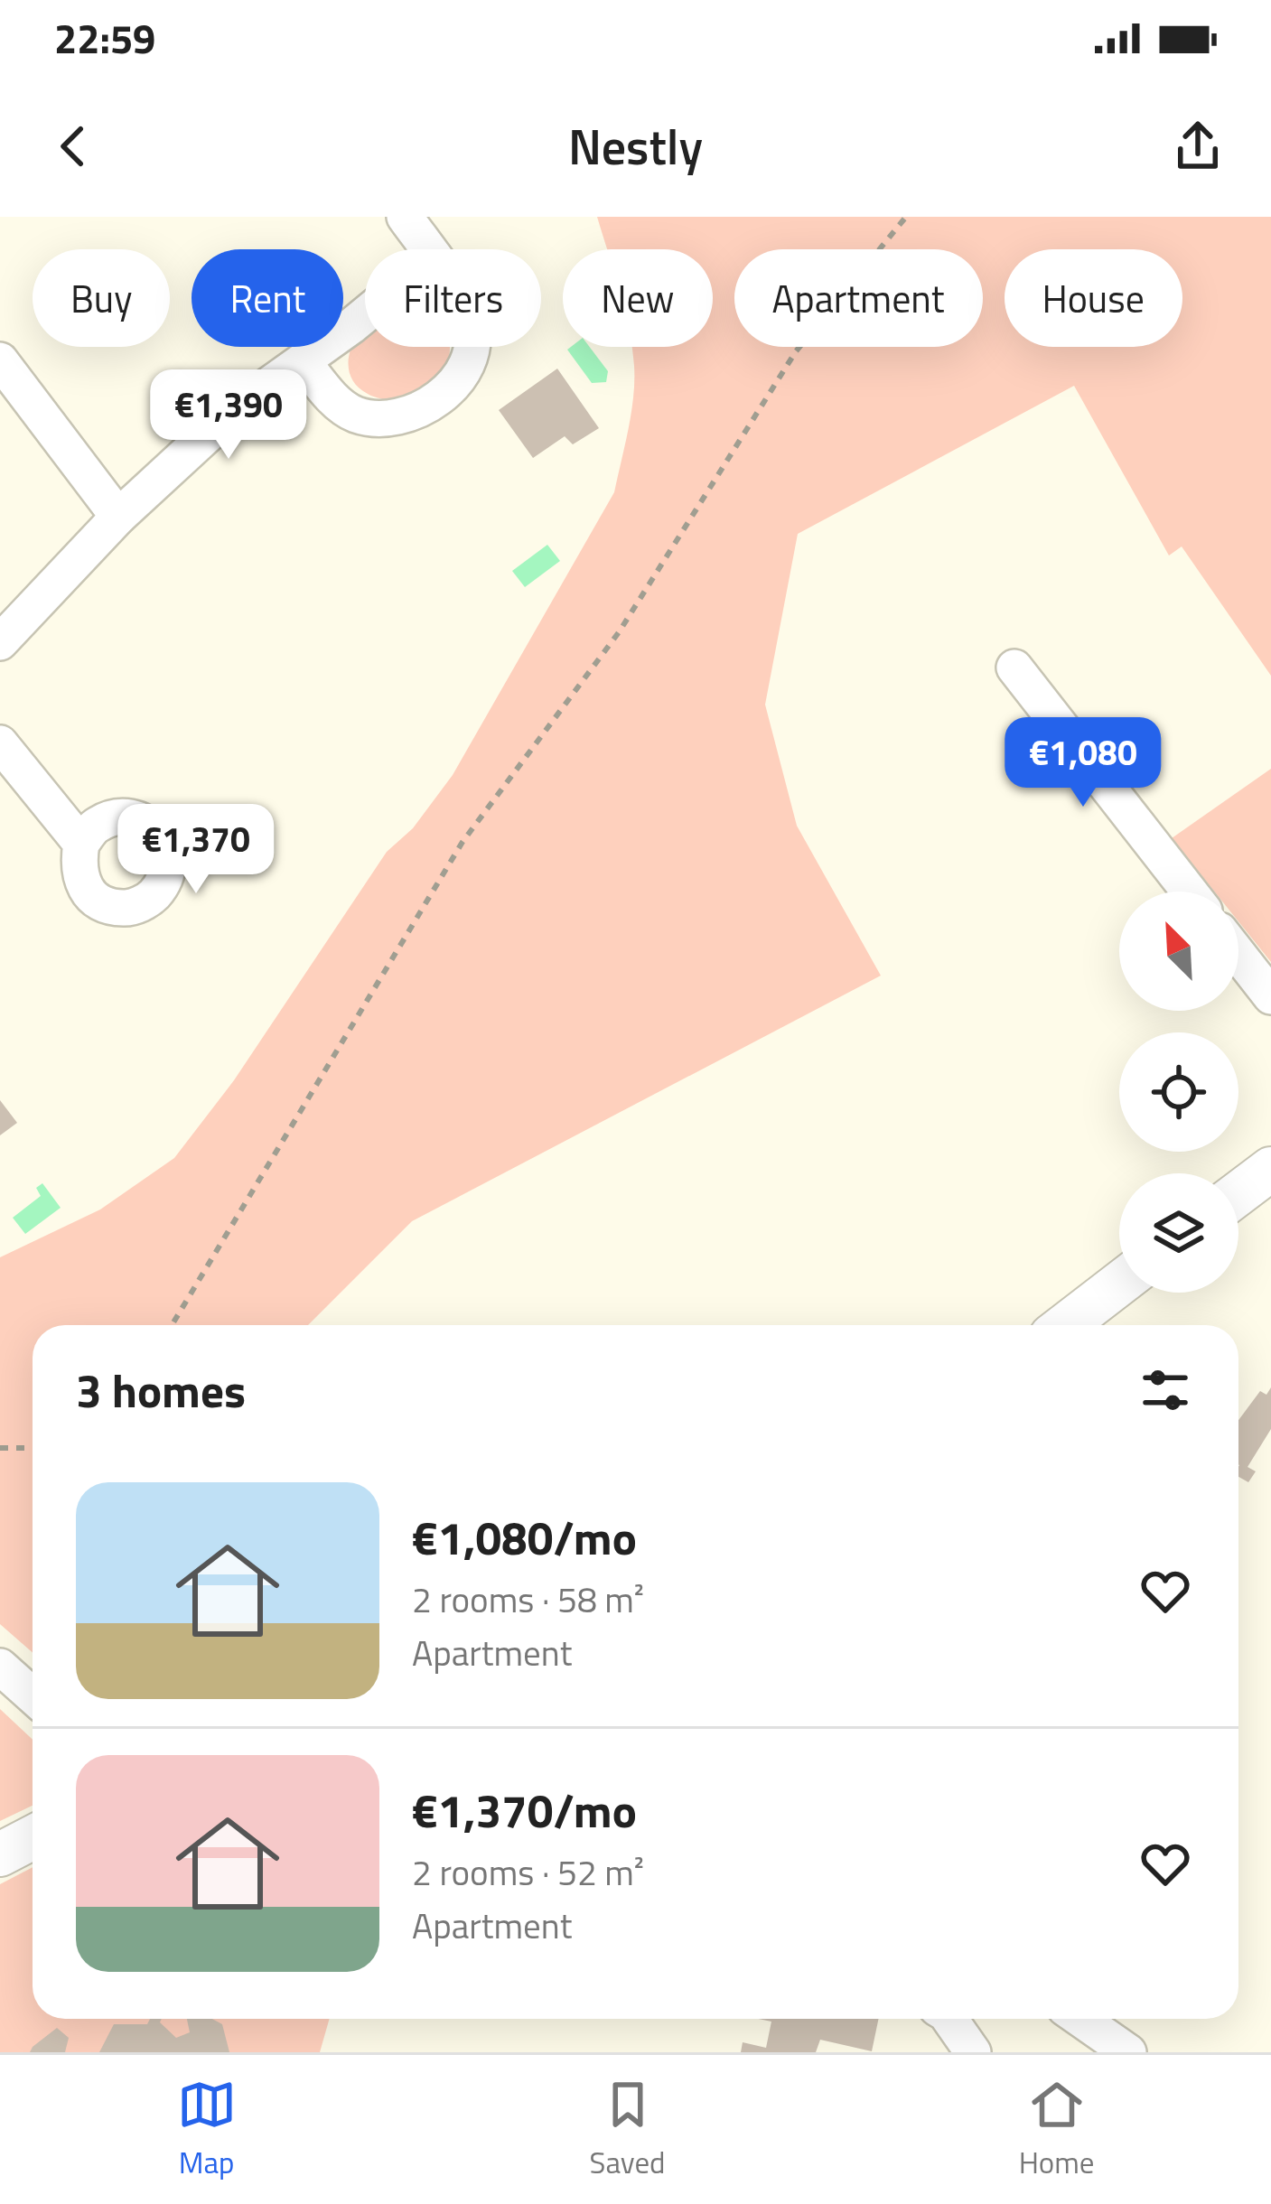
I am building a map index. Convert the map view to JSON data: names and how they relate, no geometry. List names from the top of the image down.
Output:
{
  "north": "top left",
  "page": {
    "status": "22:59",
    "header": "Nestly",
    "chip": [
      "Buy",
      "Rent",
      "Filters",
      "New",
      "Apartment",
      "House"
    ],
    "price": ["€1,390", "€1,080", "€1,370"],
    "heading": "3 homes",
    "list": [
      {
        "name": "€1,080/mo",
        "note": "2 rooms · 58 m² · Apartment"
      },
      {
        "name": "€1,370/mo",
        "note": "2 rooms · 52 m² · Apartment"
      }
    ],
    "tabs": ["Map", "Saved", "Home"]
  }
}
